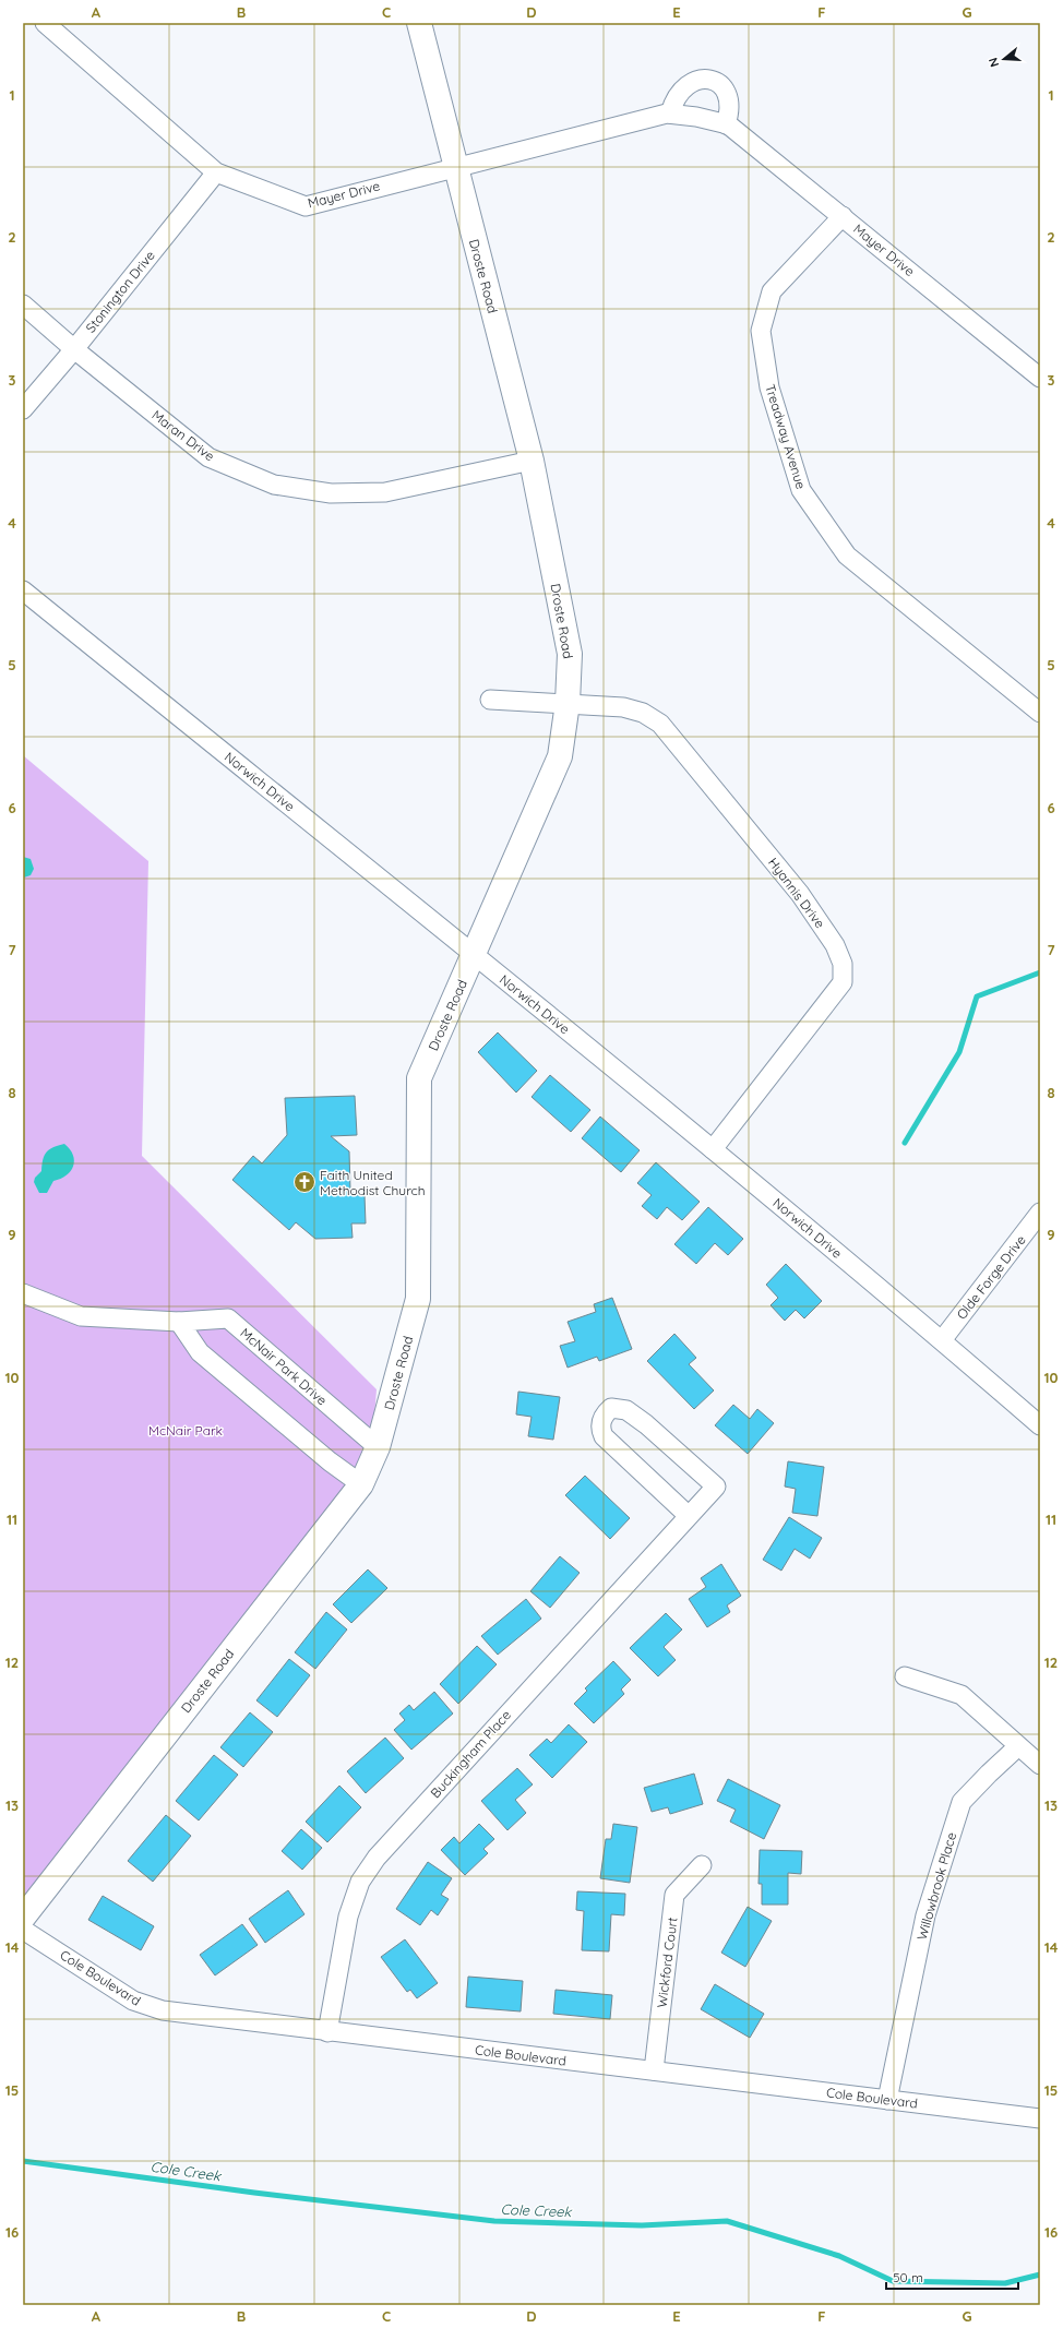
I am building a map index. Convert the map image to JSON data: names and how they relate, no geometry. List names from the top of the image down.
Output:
{
  "streets": {
    "street": [
      "Mayer Drive",
      "Droste Road",
      "Stonington Drive",
      "Maran Drive",
      "Treadway Avenue",
      "Norwich Drive",
      "Hyannis Drive",
      "Olde Forge Drive",
      "McNair Park Drive",
      "Buckingham Place",
      "Willowbrook Place",
      "Wickford Court",
      "Cole Boulevard"
    ]
  },
  "crossings": [
    ["Mayer Drive", "Droste Road"],
    ["Mayer Drive", "Stonington Drive"],
    ["Mayer Drive", "Treadway Avenue"],
    ["Droste Road", "Maran Drive"],
    ["Droste Road", "Norwich Drive"],
    ["Droste Road", "Hyannis Drive"],
    ["Droste Road", "McNair Park Drive"],
    ["Stonington Drive", "Maran Drive"],
    ["Norwich Drive", "Hyannis Drive"],
    ["Norwich Drive", "Olde Forge Drive"],
    ["Buckingham Place", "Cole Boulevard"],
    ["Willowbrook Place", "Cole Boulevard"],
    ["Wickford Court", "Cole Boulevard"]
  ],
  "water": ["Cole Creek"],
  "parks": ["McNair Park"],
  "places": {
    "church": ["Faith United Methodist Church"]
  },
  "scale_bar": "50 m",
  "north": "left",
  "grid": {
    "columns": [
      "A",
      "B",
      "C",
      "D",
      "E",
      "F",
      "G"
    ],
    "rows": [
      "1",
      "2",
      "3",
      "4",
      "5",
      "6",
      "7",
      "8",
      "9",
      "10",
      "11",
      "12",
      "13",
      "14",
      "15",
      "16"
    ]
  }
}
